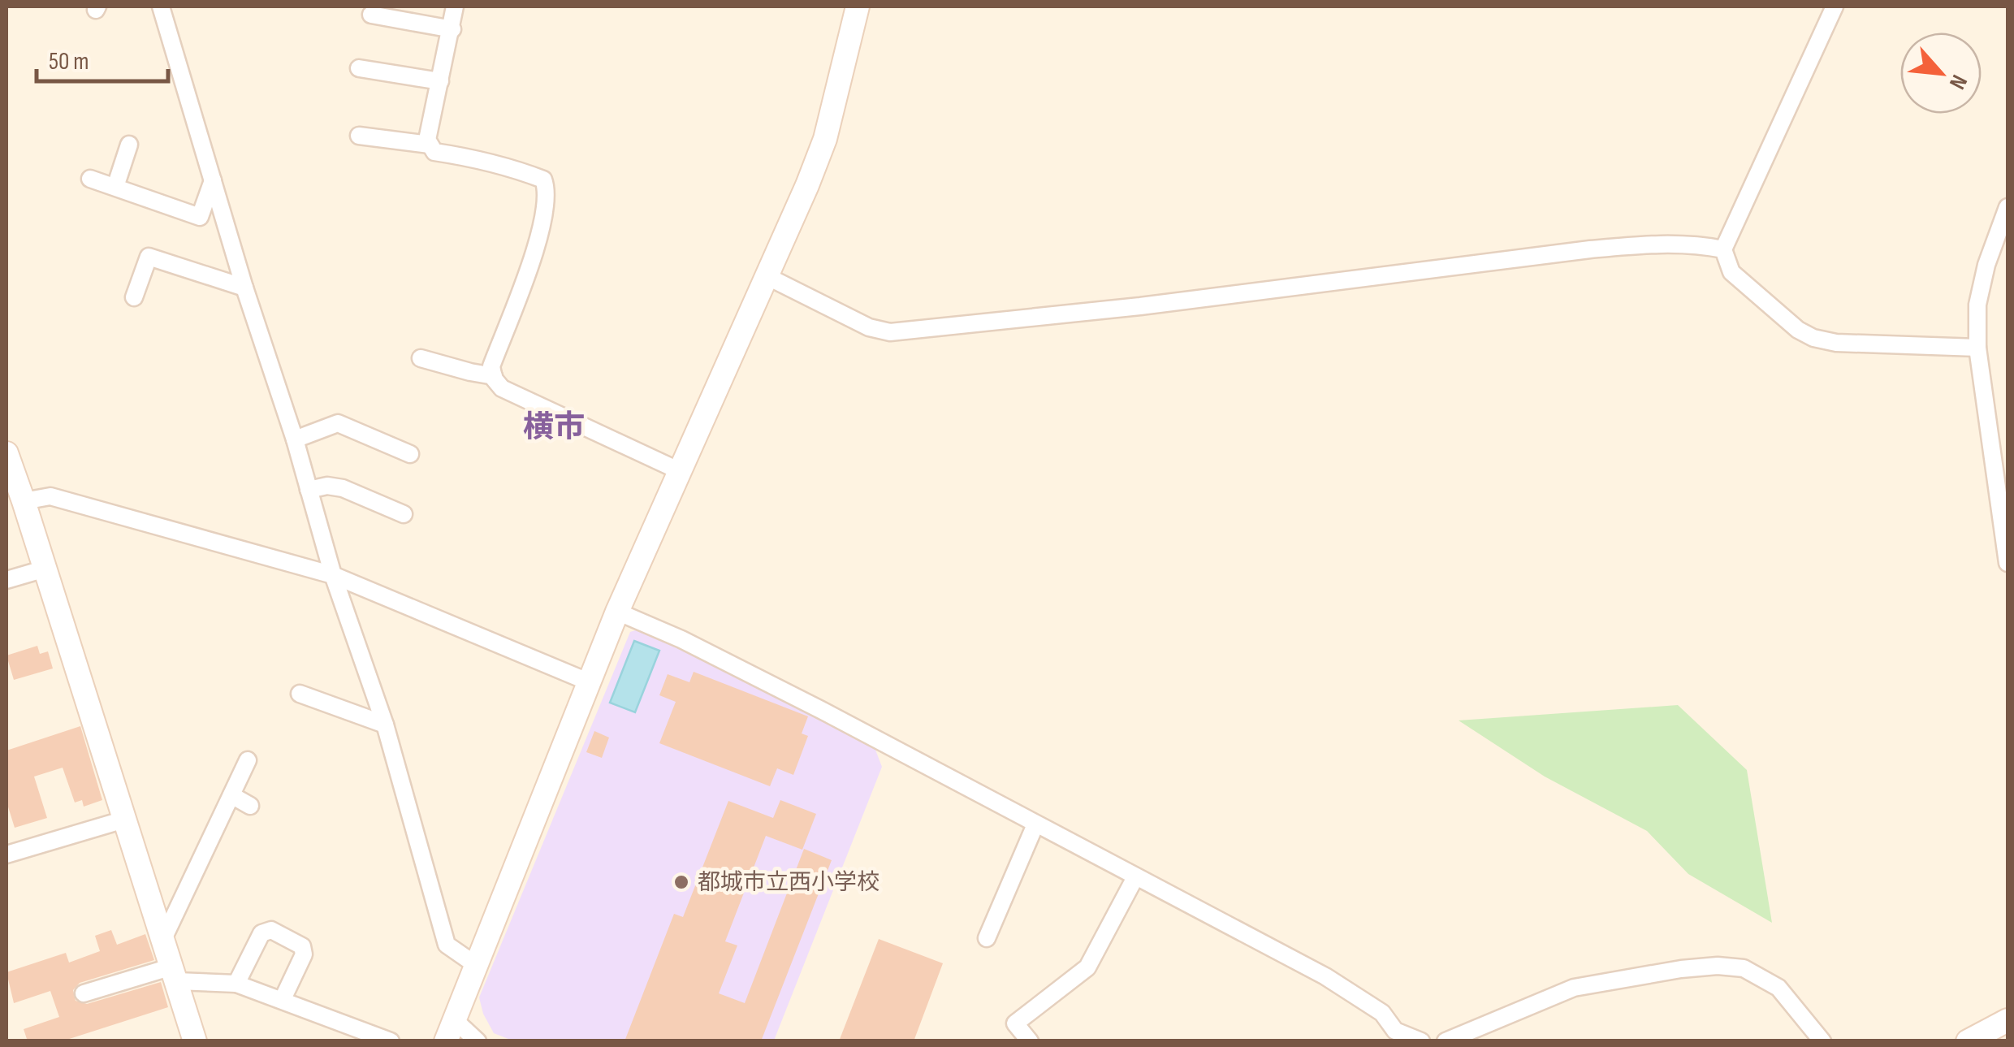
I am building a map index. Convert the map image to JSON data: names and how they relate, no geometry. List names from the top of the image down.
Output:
{
  "districts": ["横市"],
  "places": ["都城市立西小学校"],
  "scale_bar": "50 m",
  "north": "bottom right"
}
